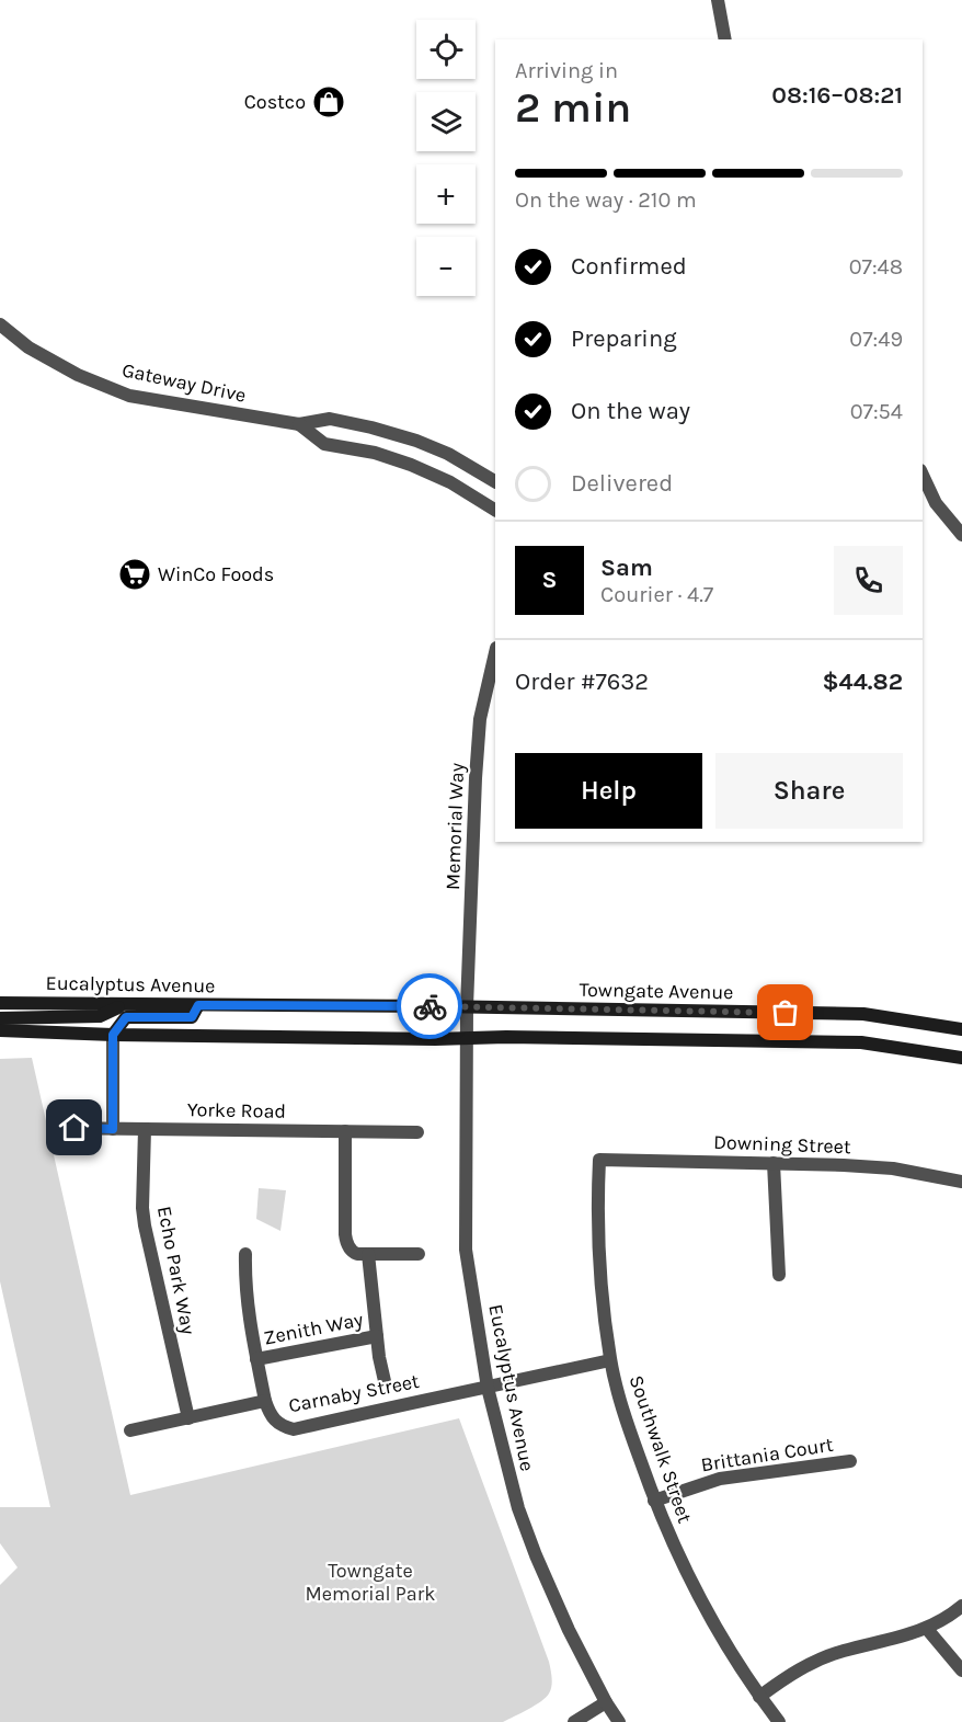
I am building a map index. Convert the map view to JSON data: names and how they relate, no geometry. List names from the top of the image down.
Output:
{
  "streets": {
    "main road": ["Eucalyptus Avenue", "Towngate Avenue"],
    "street": [
      "Gateway Drive",
      "Memorial Way",
      "Yorke Road",
      "Downing Street",
      "Echo Park Way",
      "Zenith Way",
      "Carnaby Street",
      "Southwalk Street",
      "Brittania Court"
    ]
  },
  "crossings": [
    ["Memorial Way", "Eucalyptus Avenue"],
    ["Memorial Way", "Towngate Avenue"],
    ["Eucalyptus Avenue", "Towngate Avenue"],
    ["Eucalyptus Avenue", "Carnaby Street"],
    ["Yorke Road", "Echo Park Way"],
    ["Downing Street", "Southwalk Street"],
    ["Zenith Way", "Carnaby Street"],
    ["Carnaby Street", "Southwalk Street"],
    ["Southwalk Street", "Brittania Court"]
  ],
  "parks": ["Towngate Memorial Park"],
  "places": {
    "shop": ["Costco"],
    "supermarket": ["WinCo Foods"]
  },
  "page": {
    "map_buttons": ["+", "−"],
    "heading": ["2 min", "Arriving in", "08:16–08:21"],
    "panel": [
      "Sam",
      "Courier · 4.7",
      "Order #7632",
      "$44.82"
    ],
    "bar": "On the way · 210 m",
    "list": [
      ["Confirmed", "07:48"],
      ["Preparing", "07:49"],
      ["On the way", "07:54"],
      "Delivered"
    ],
    "round": "S",
    "buttons": ["Help", "Share"]
  }
}
